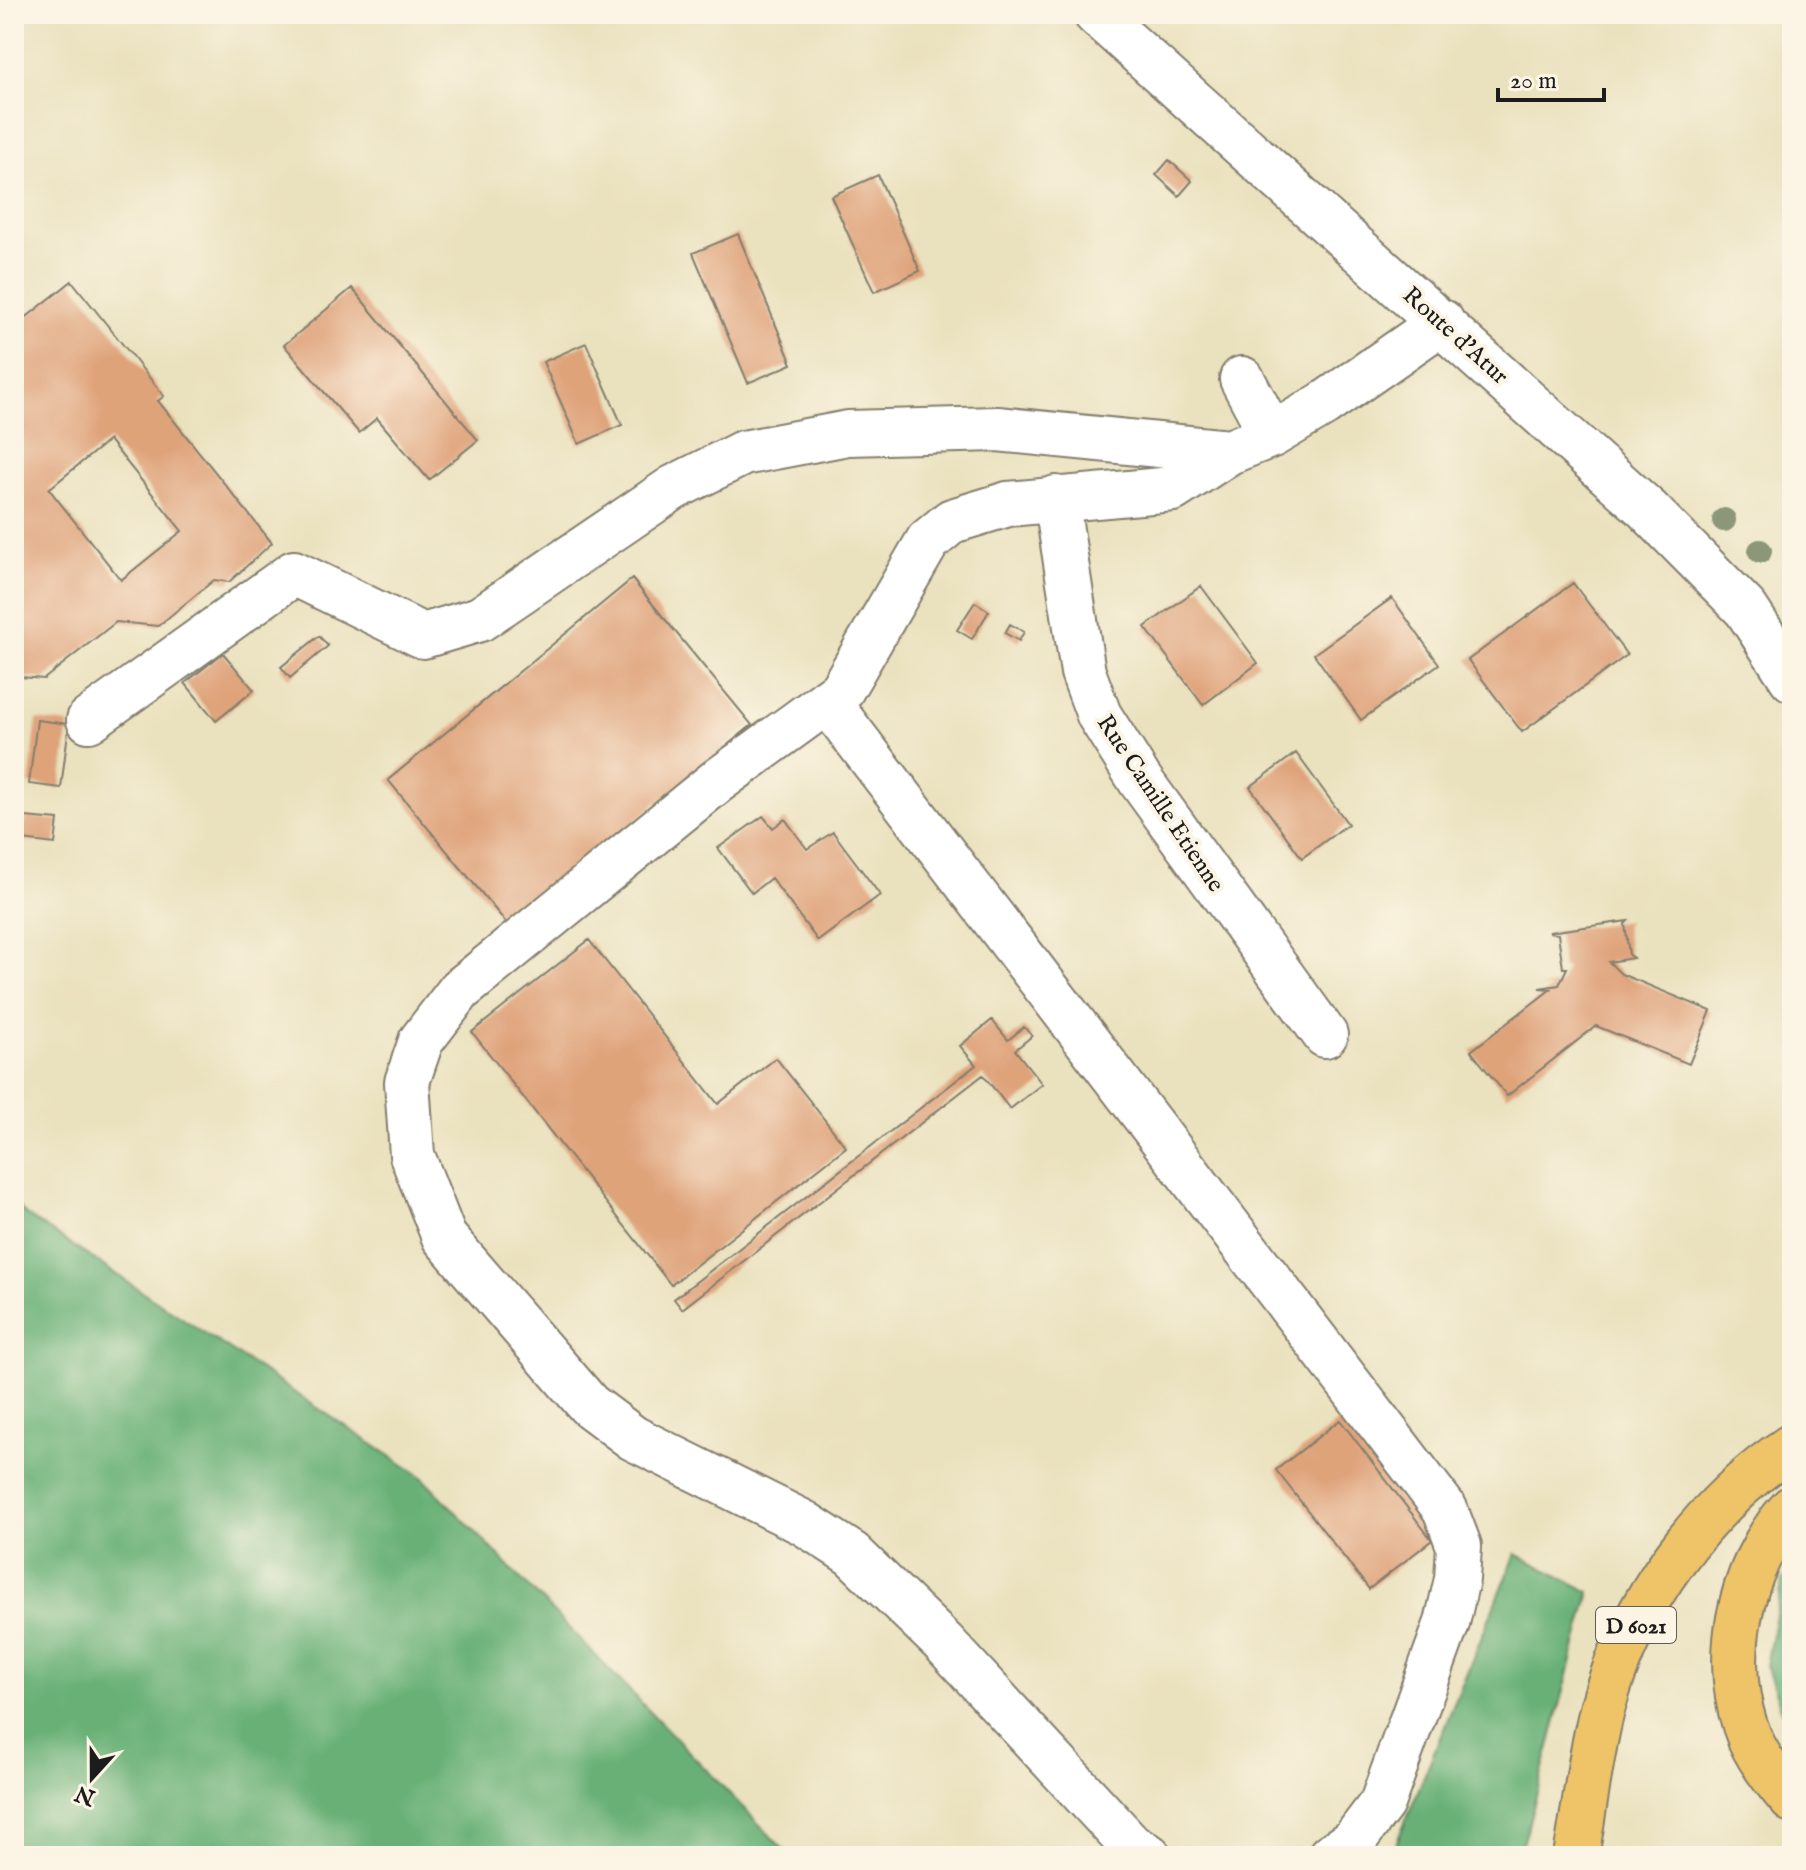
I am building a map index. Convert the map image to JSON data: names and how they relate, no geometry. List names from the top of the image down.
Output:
{
  "streets": {
    "main road": ["D 6021"],
    "street": ["Route d'Atur", "Rue Camille Etienne"]
  },
  "scale_bar": "20 m",
  "north": "bottom"
}
